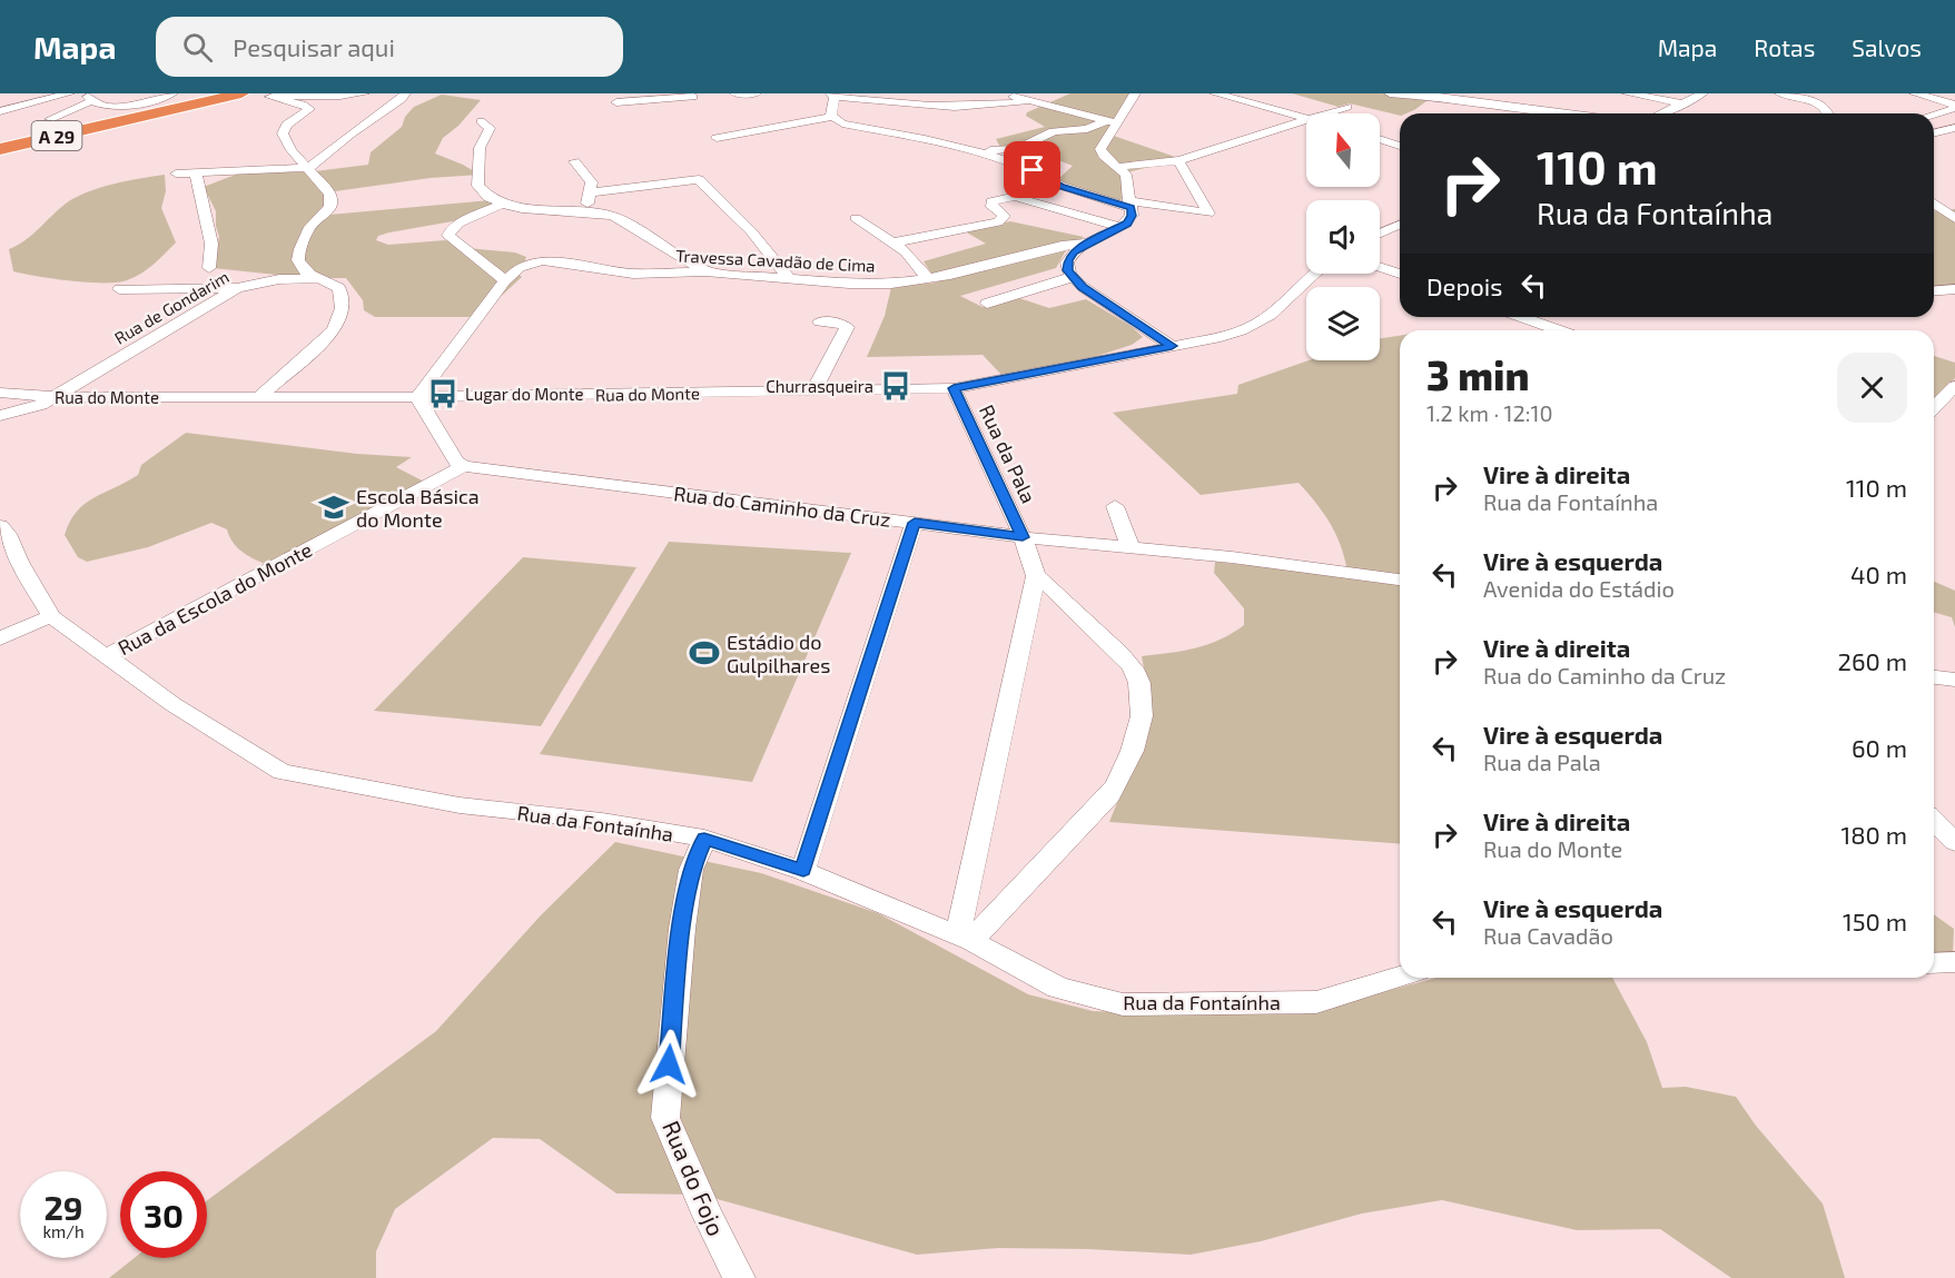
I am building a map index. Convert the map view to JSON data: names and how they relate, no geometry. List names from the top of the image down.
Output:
{
  "streets": {
    "highway": ["A 29"],
    "street": [
      "Travessa Cavadão de Cima",
      "Rua de Gondarim",
      "Rua do Monte",
      "Rua da Pala",
      "Rua do Caminho da Cruz",
      "Rua da Escola do Monte",
      "Rua da Fontaínha",
      "Rua do Fojo"
    ]
  },
  "crossings": [
    ["Rua de Gondarim", "Rua do Monte"],
    ["Rua do Monte", "Rua da Pala"],
    ["Rua da Pala", "Rua do Caminho da Cruz"],
    ["Rua do Caminho da Cruz", "Rua da Escola do Monte"],
    ["Rua da Escola do Monte", "Rua da Fontaínha"],
    ["Rua da Fontaínha", "Rua do Fojo"]
  ],
  "places": {
    "bus stop": ["Churrasqueira", "Lugar do Monte"],
    "school or university": ["Escola Básica do Monte"],
    "sports": ["Estádio do Gulpilhares"]
  },
  "north": "top",
  "page": {
    "header": "Mapa",
    "search": "Pesquisar aqui",
    "nav": ["Mapa", "Rotas", "Salvos"],
    "turn": ["110 m", "Rua da Fontaínha"],
    "then": "Depois",
    "heading": ["3 min", "1.2 km · 12:10"],
    "list": [
      {
        "name": "Vire à direita",
        "note": "Rua da Fontaínha",
        "value": "110 m"
      },
      {
        "name": "Vire à esquerda",
        "note": "Avenida do Estádio",
        "value": "40 m"
      },
      {
        "name": "Vire à direita",
        "note": "Rua do Caminho da Cruz",
        "value": "260 m"
      },
      {
        "name": "Vire à esquerda",
        "note": "Rua da Pala",
        "value": "60 m"
      },
      {
        "name": "Vire à direita",
        "note": "Rua do Monte",
        "value": "180 m"
      },
      {
        "name": "Vire à esquerda",
        "note": "Rua Cavadão",
        "value": "150 m"
      }
    ],
    "speed": "29 km/h",
    "limit": "30"
  }
}
